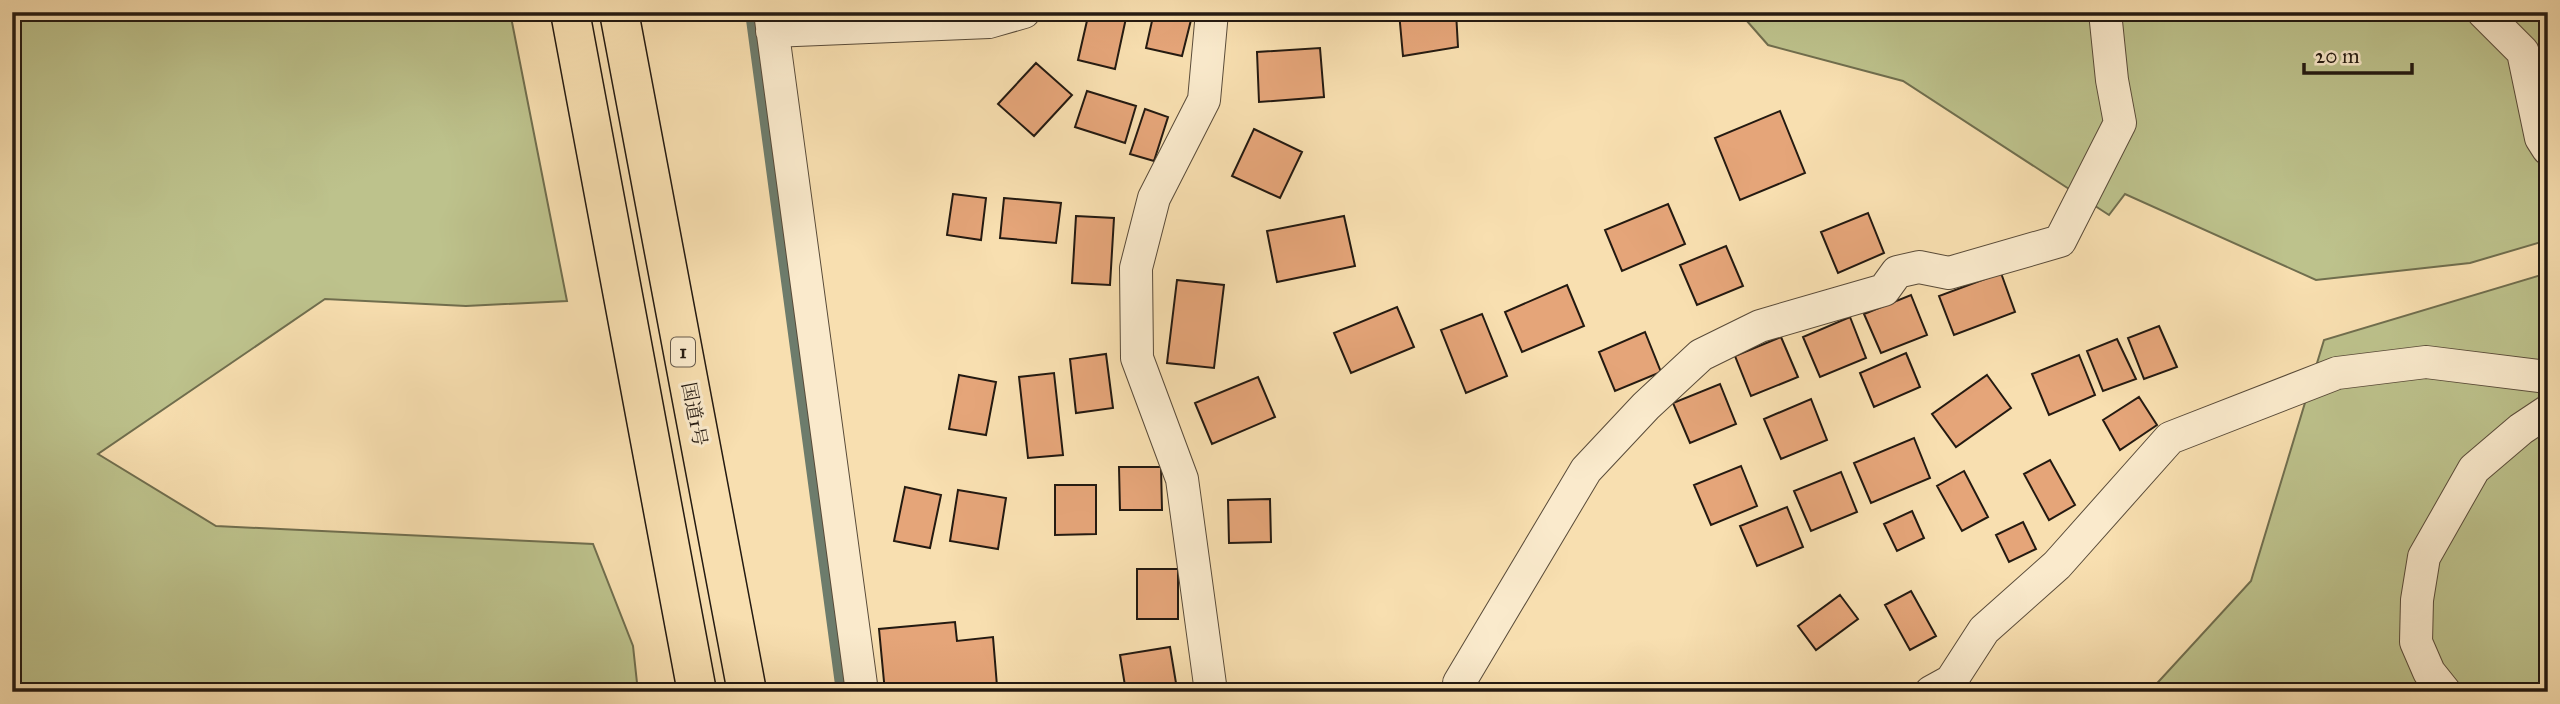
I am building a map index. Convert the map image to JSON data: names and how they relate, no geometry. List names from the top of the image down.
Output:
{
  "streets": {
    "highway": ["1", "国道1号"]
  },
  "scale_bar": "20 m"
}
